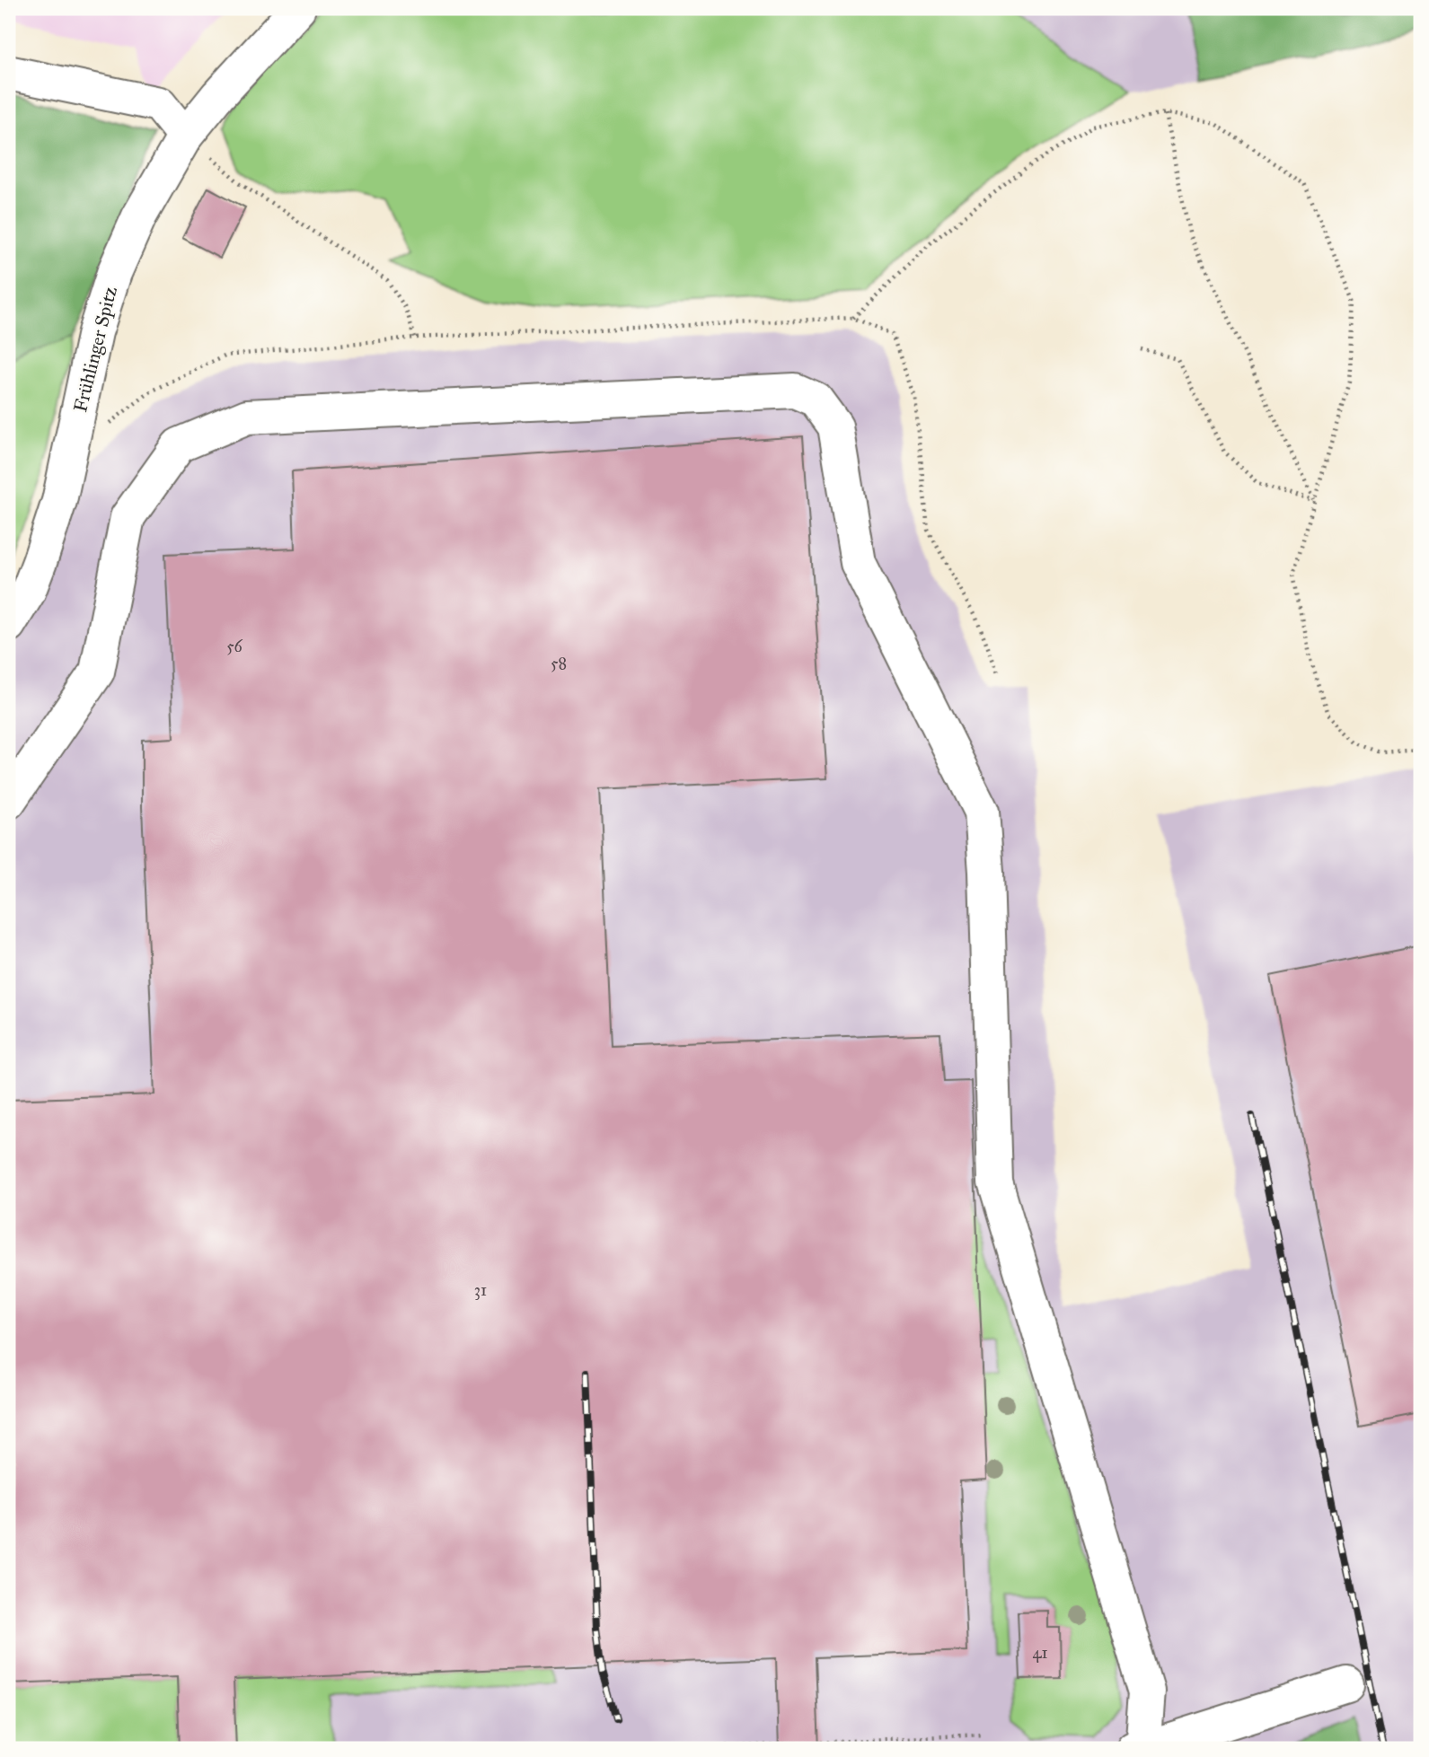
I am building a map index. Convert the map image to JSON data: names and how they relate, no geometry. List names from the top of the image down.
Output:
{
  "streets": {
    "street": ["Frühlinger Spitz"]
  },
  "house_numbers": [
    "56",
    "58",
    "31",
    "41"
  ]
}
